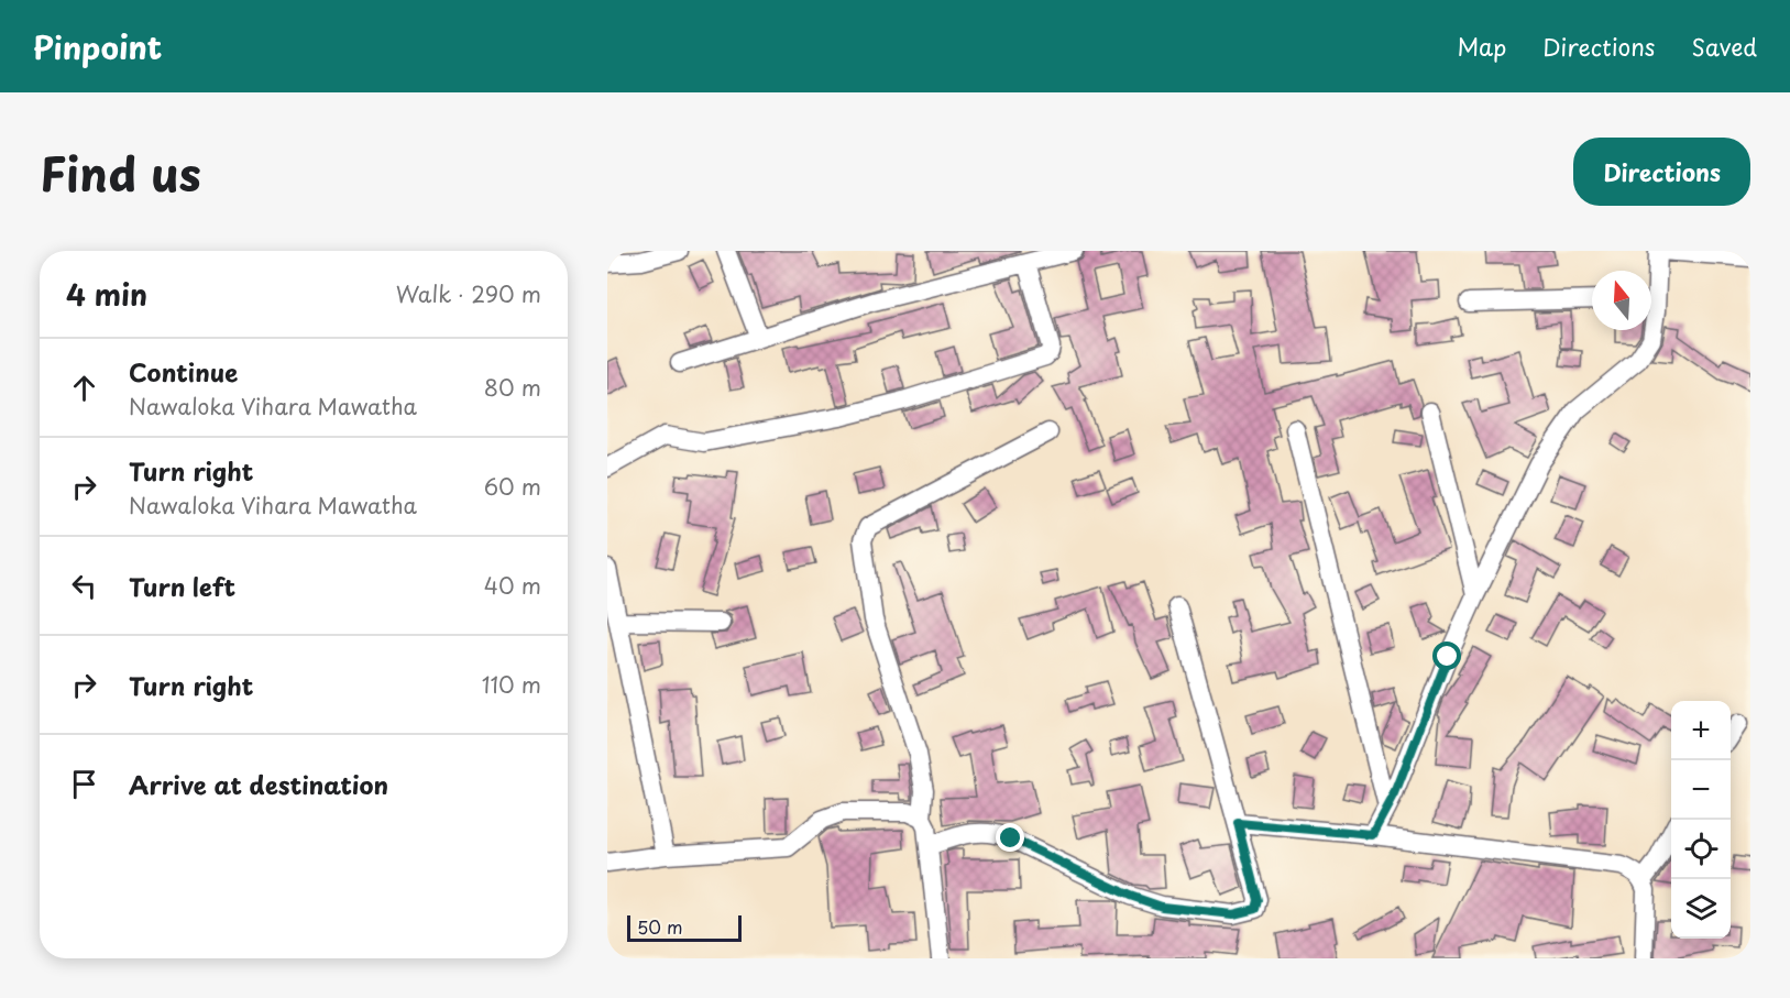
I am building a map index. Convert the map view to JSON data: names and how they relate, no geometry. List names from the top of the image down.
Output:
{
  "scale_bar": "50 m",
  "north": "top",
  "page": {
    "header": "Pinpoint",
    "nav": ["Map", "Directions", "Saved"],
    "title": "Find us",
    "buttons": "Directions",
    "heading": ["4 min", "Walk · 290 m"],
    "list": [
      ["Continue", "Nawaloka Vihara Mawatha", "80 m"],
      ["Turn right", "Nawaloka Vihara Mawatha", "60 m"],
      ["Turn left", "40 m"],
      ["Turn right", "110 m"],
      "Arrive at destination"
    ],
    "map_buttons": ["+", "−"],
    "scale": "50 m"
  }
}
